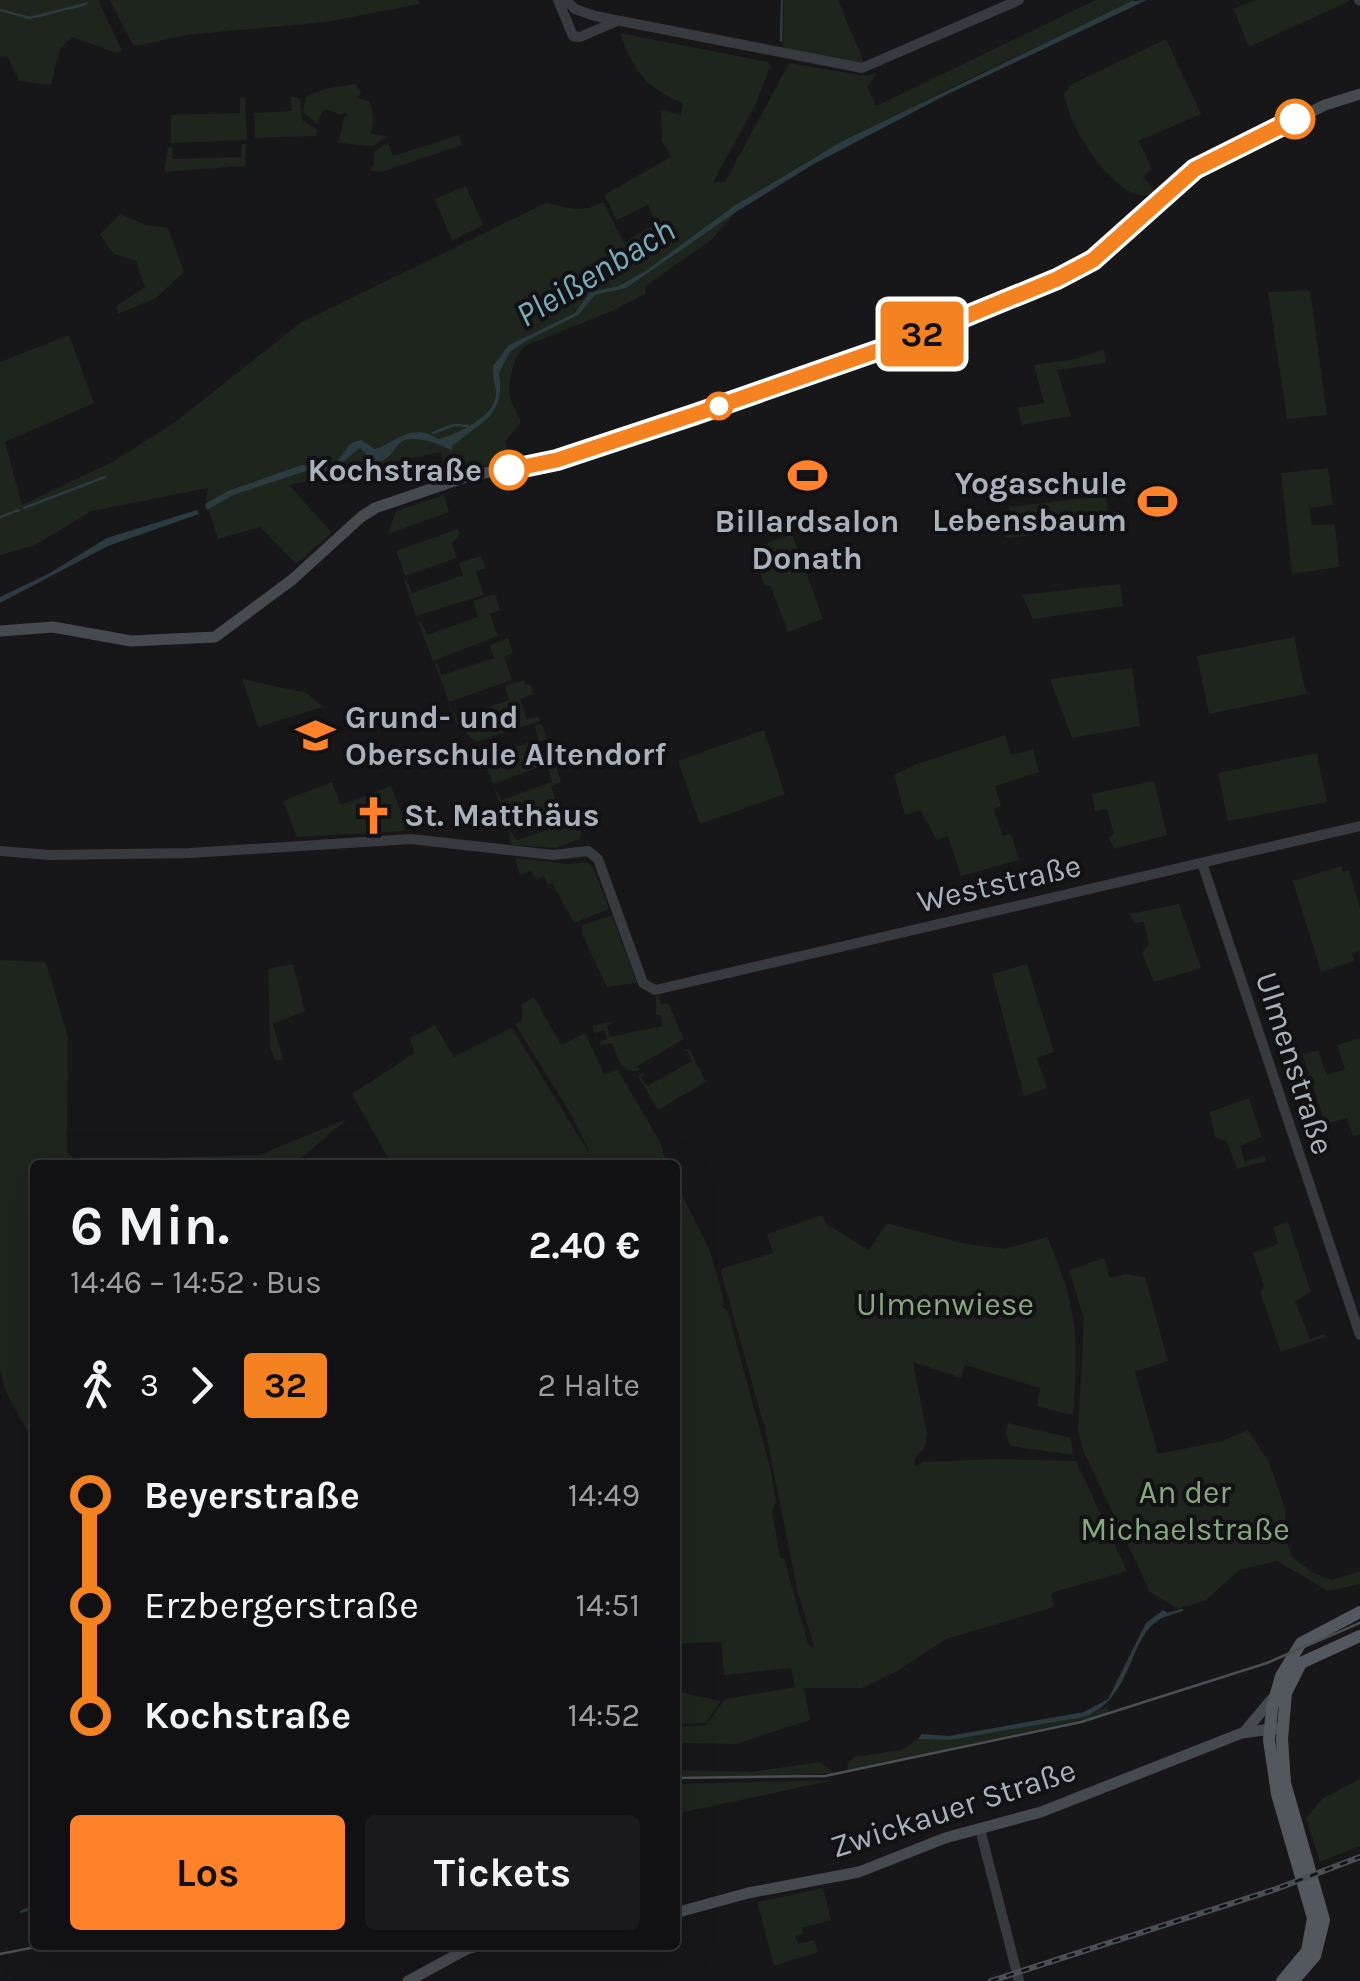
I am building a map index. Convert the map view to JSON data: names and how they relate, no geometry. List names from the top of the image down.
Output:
{
  "streets": {
    "main road": ["Zwickauer Straße"],
    "street": ["Weststraße", "Ulmenstraße"]
  },
  "crossings": [
    ["Weststraße", "Ulmenstraße"]
  ],
  "water": ["Pleißenbach"],
  "parks": ["Ulmenwiese", "An der Michaelstraße"],
  "places": {
    "other": ["Kochstraße"],
    "sports": ["Billardsalon Donath", "Yogaschule Lebensbaum"],
    "school or university": ["Grund- und Oberschule Altendorf"],
    "church": ["St. Matthäus"]
  },
  "lines": ["bus line 32"],
  "page": {
    "on_map": "32",
    "heading": ["6 Min.", "14:46 – 14:52 · Bus", "2.40 €"],
    "legs": ["3", "32", "2 Halte"],
    "list": [
      {
        "name": "Beyerstraße",
        "value": "14:49"
      },
      {
        "name": "Erzbergerstraße",
        "value": "14:51"
      },
      {
        "name": "Kochstraße",
        "value": "14:52"
      }
    ],
    "buttons": ["Los", "Tickets"]
  }
}
